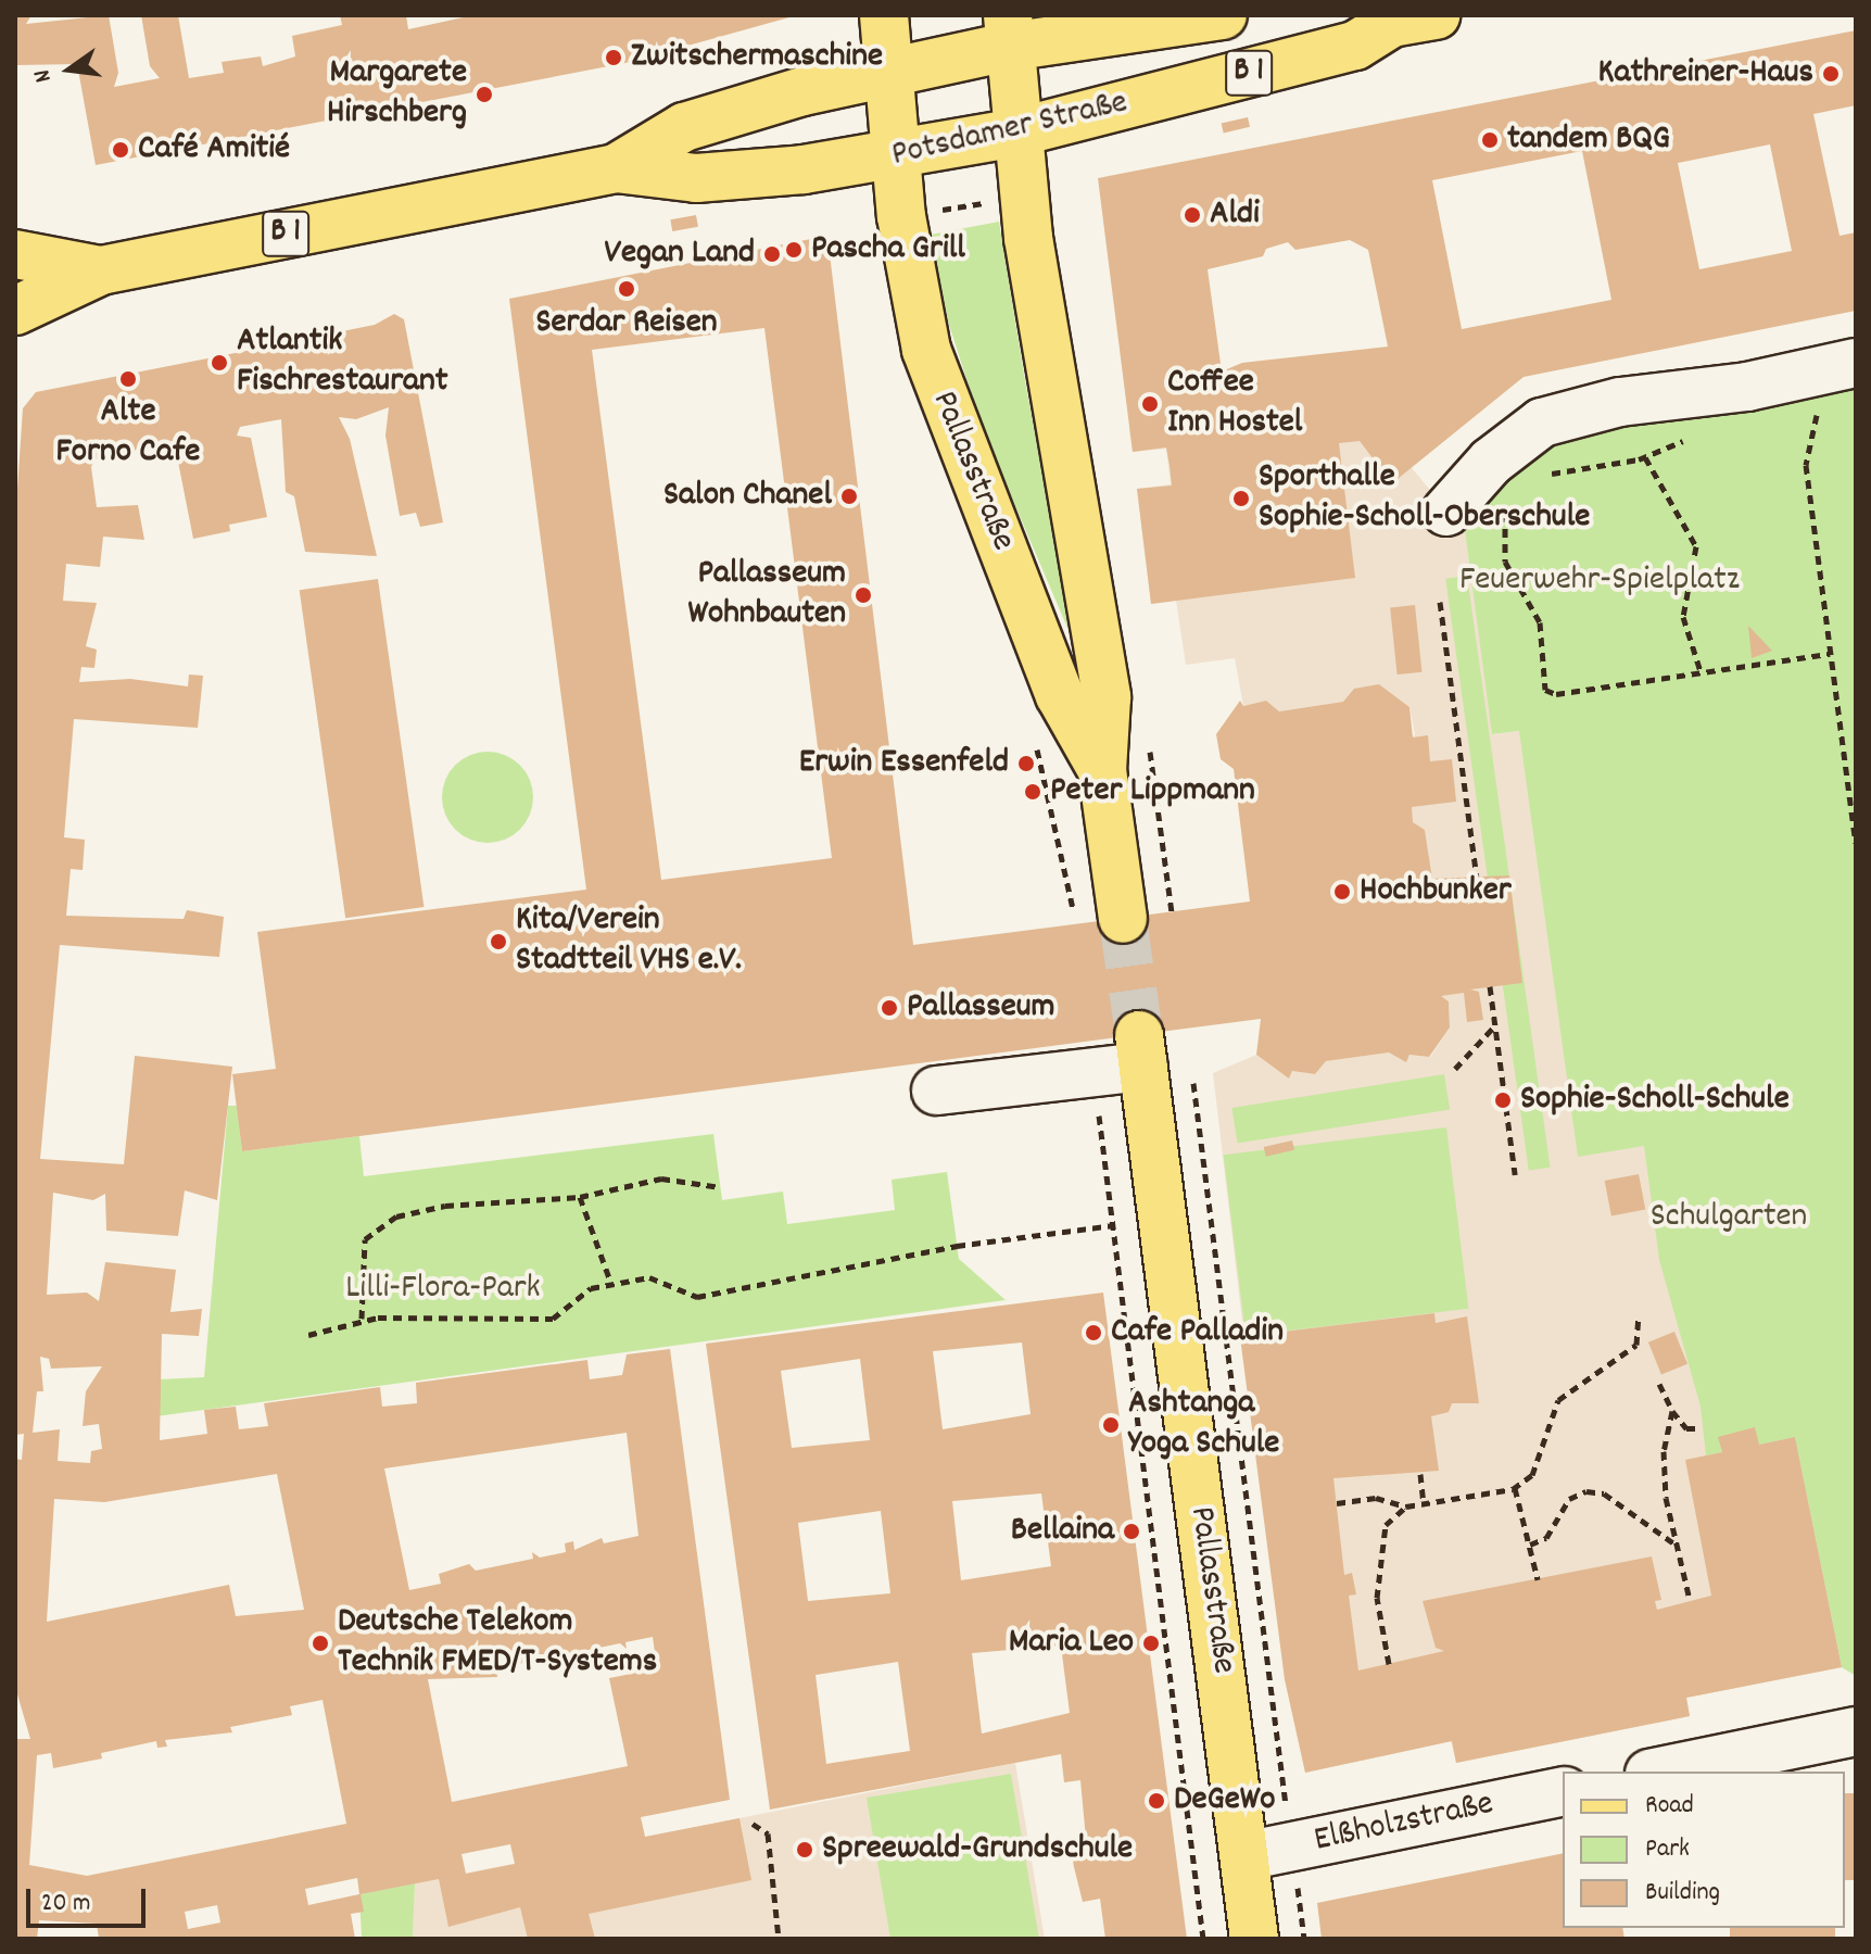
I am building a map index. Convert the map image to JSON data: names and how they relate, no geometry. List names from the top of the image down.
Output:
{
  "streets": {
    "main road": ["B 1", "Potsdamer Straße", "Pallasstraße"],
    "street": ["Elßholzstraße"]
  },
  "crossings": [
    ["Potsdamer Straße", "Pallasstraße"],
    ["Pallasstraße", "Elßholzstraße"]
  ],
  "parks": ["Feuerwehr-Spielplatz", "Schulgarten", "Lilli-Flora-Park"],
  "places": [
    "Zwitschermaschine",
    "Kathreiner-Haus",
    "Margarete Hirschberg",
    "tandem BQG",
    "Café Amitié",
    "Aldi",
    "Pascha Grill",
    "Vegan Land",
    "Serdar Reisen",
    "Atlantik Fischrestaurant",
    "Alte Forno Cafe",
    "Coffee Inn Hostel",
    "Salon Chanel",
    "Sporthalle Sophie-Scholl-Oberschule",
    "Pallasseum Wohnbauten",
    "Erwin Essenfeld",
    "Peter Lippmann",
    "Hochbunker",
    "Kita/Verein Stadtteil VHS e.V.",
    "Pallasseum",
    "Sophie-Scholl-Schule",
    "Cafe Palladin",
    "Ashtanga Yoga Schule",
    "Bellaina",
    "Deutsche Telekom Technik FMED/T-Systems",
    "Maria Leo",
    "DeGeWo",
    "Spreewald-Grundschule"
  ],
  "legend": ["Road", "Park", "Building"],
  "scale_bar": "20 m",
  "north": "left"
}
